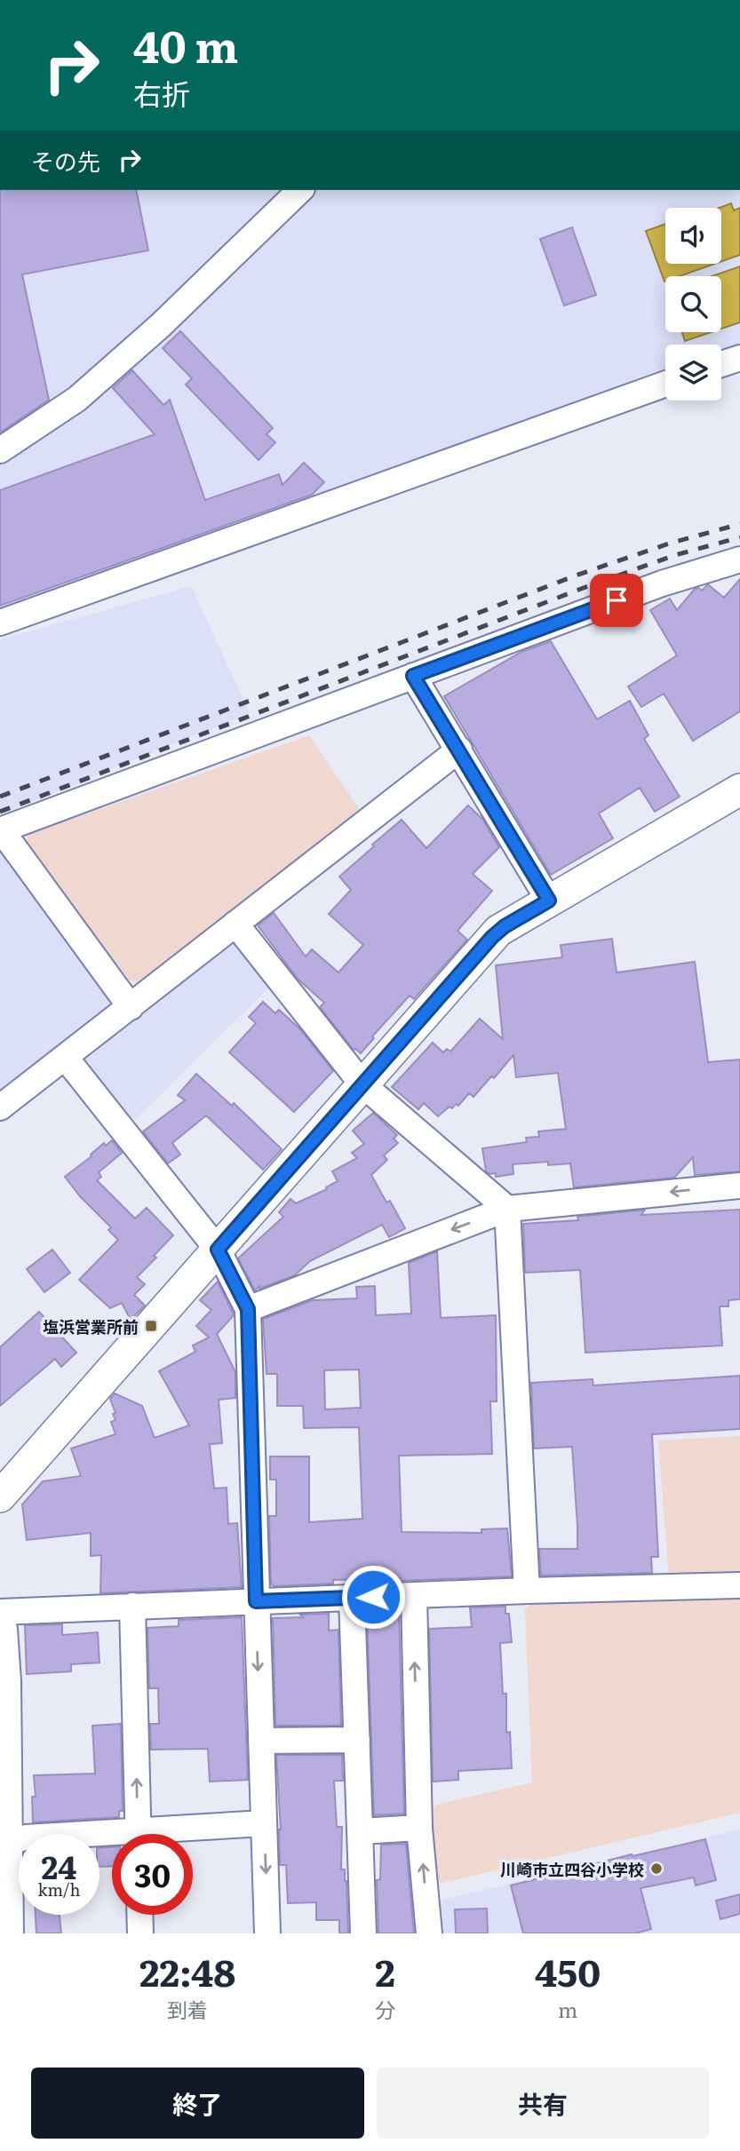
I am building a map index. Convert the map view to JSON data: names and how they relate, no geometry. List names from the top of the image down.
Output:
{
  "places": {
    "transit": ["塩浜営業所前"],
    "other": ["川崎市立四谷小学校"]
  },
  "page": {
    "turn": ["40 m", "右折"],
    "then": "その先",
    "speed": "24 km/h",
    "limit": "30",
    "eta": [
      "22:48",
      "到着",
      "2",
      "分",
      "450",
      "m"
    ],
    "buttons": ["終了", "共有"]
  }
}
